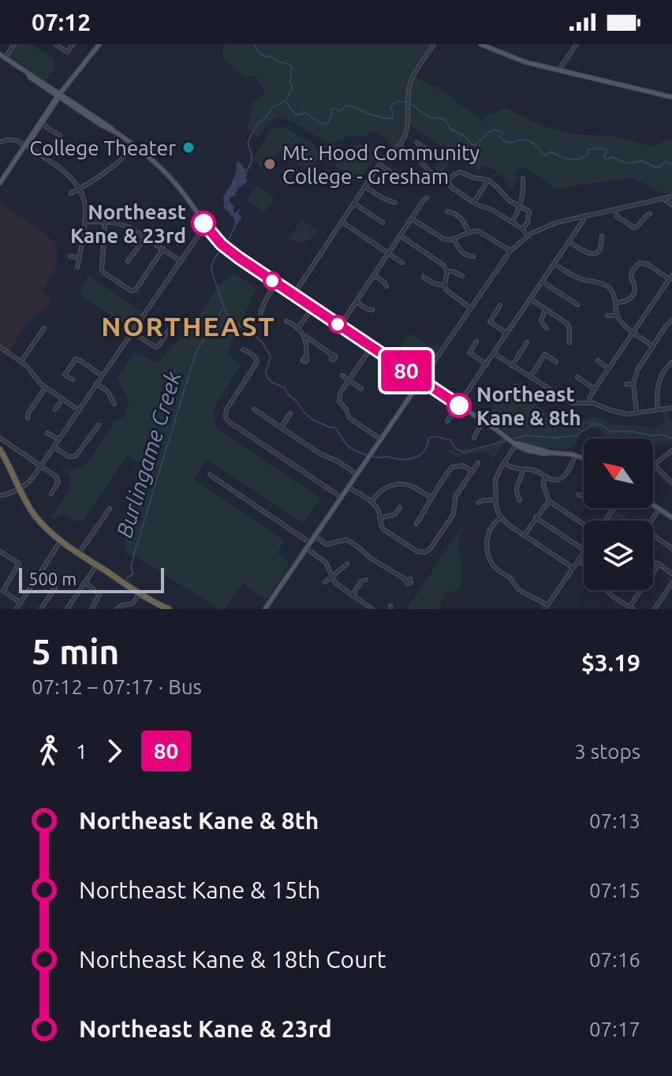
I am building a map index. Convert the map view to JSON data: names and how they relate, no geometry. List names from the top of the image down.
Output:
{
  "districts": ["NORTHEAST"],
  "water": ["Burlingame Creek"],
  "places": [
    "College Theater",
    "Mt. Hood Community College - Gresham",
    "Northeast Kane & 23rd",
    "Northeast Kane & 8th"
  ],
  "lines": ["bus line 80"],
  "scale_bar": "500 m",
  "north": "top left",
  "page": {
    "status": "07:12",
    "on_map": "80",
    "scale": "500 m",
    "heading": ["5 min", "07:12 – 07:17 · Bus", "$3.19"],
    "legs": ["1", "80", "3 stops"],
    "list": [
      {
        "name": "Northeast Kane & 8th",
        "value": "07:13"
      },
      {
        "name": "Northeast Kane & 15th",
        "value": "07:15"
      },
      {
        "name": "Northeast Kane & 18th Court",
        "value": "07:16"
      },
      {
        "name": "Northeast Kane & 23rd",
        "value": "07:17"
      }
    ]
  }
}
